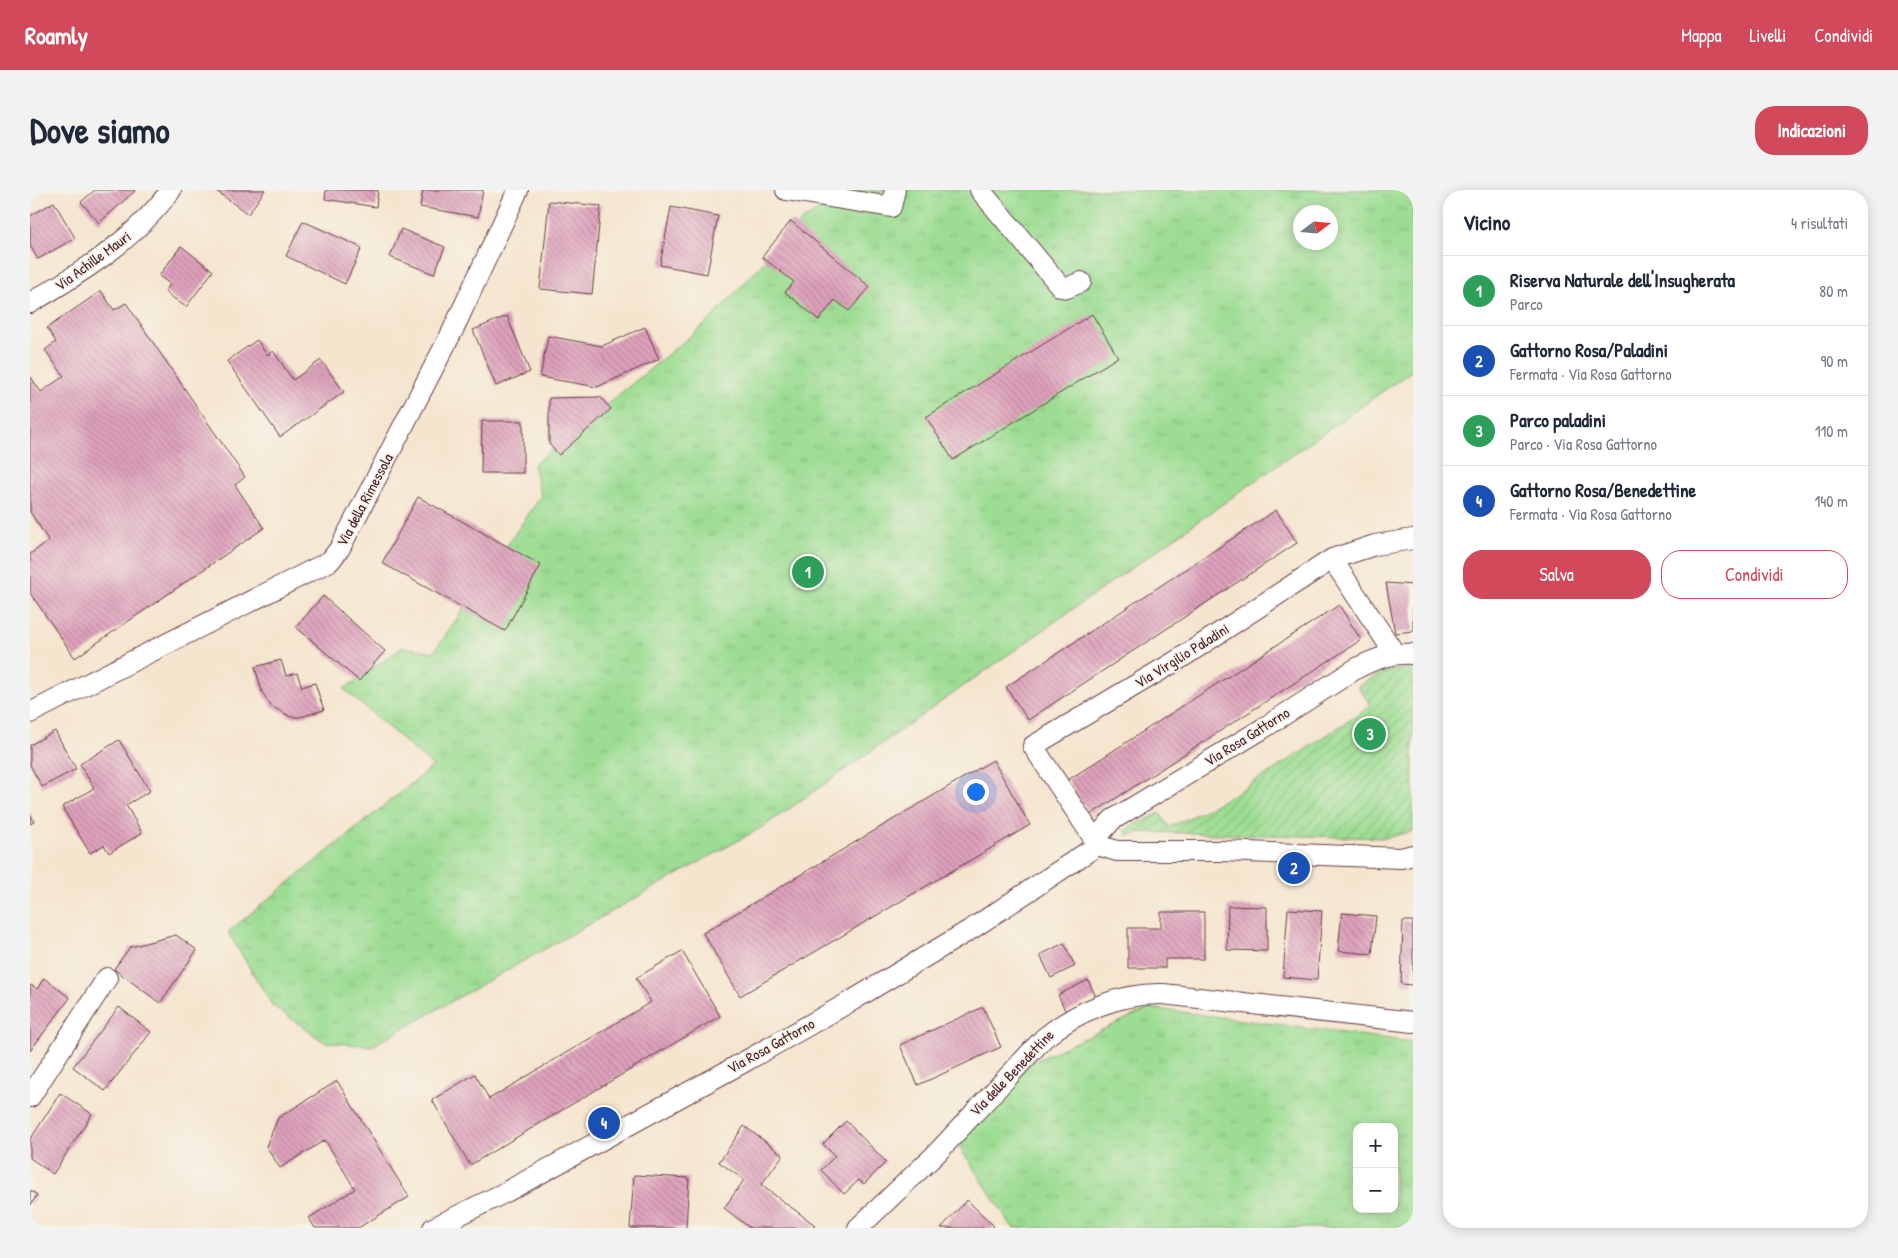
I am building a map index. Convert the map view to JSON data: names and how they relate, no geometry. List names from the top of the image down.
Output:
{
  "streets": {
    "street": [
      "Via Achille Mauri",
      "Via della Rimessola",
      "Via Virgilio Paladini",
      "Via Rosa Gattorno",
      "Via delle Benedettine"
    ]
  },
  "crossings": [
    ["Via Virgilio Paladini", "Via Rosa Gattorno"]
  ],
  "north": "right",
  "page": {
    "header": "Roamly",
    "nav": ["Mappa", "Livelli", "Condividi"],
    "buttons": [
      "Indicazioni",
      ["Salva", "Condividi"]
    ],
    "title": "Dove siamo",
    "heading": ["Vicino", "4 risultati"],
    "list": [
      {
        "mark": "1",
        "name": "Riserva Naturale dell'Insugherata",
        "note": "Parco",
        "value": "80 m"
      },
      {
        "mark": "2",
        "name": "Gattorno Rosa/Paladini",
        "note": "Fermata · Via Rosa Gattorno",
        "value": "90 m"
      },
      {
        "mark": "3",
        "name": "Parco paladini",
        "note": "Parco · Via Rosa Gattorno",
        "value": "110 m"
      },
      {
        "mark": "4",
        "name": "Gattorno Rosa/Benedettine",
        "note": "Fermata · Via Rosa Gattorno",
        "value": "140 m"
      }
    ],
    "pins": [
      "1",
      "3",
      "2",
      "4"
    ],
    "map_buttons": ["+", "−"]
  }
}
